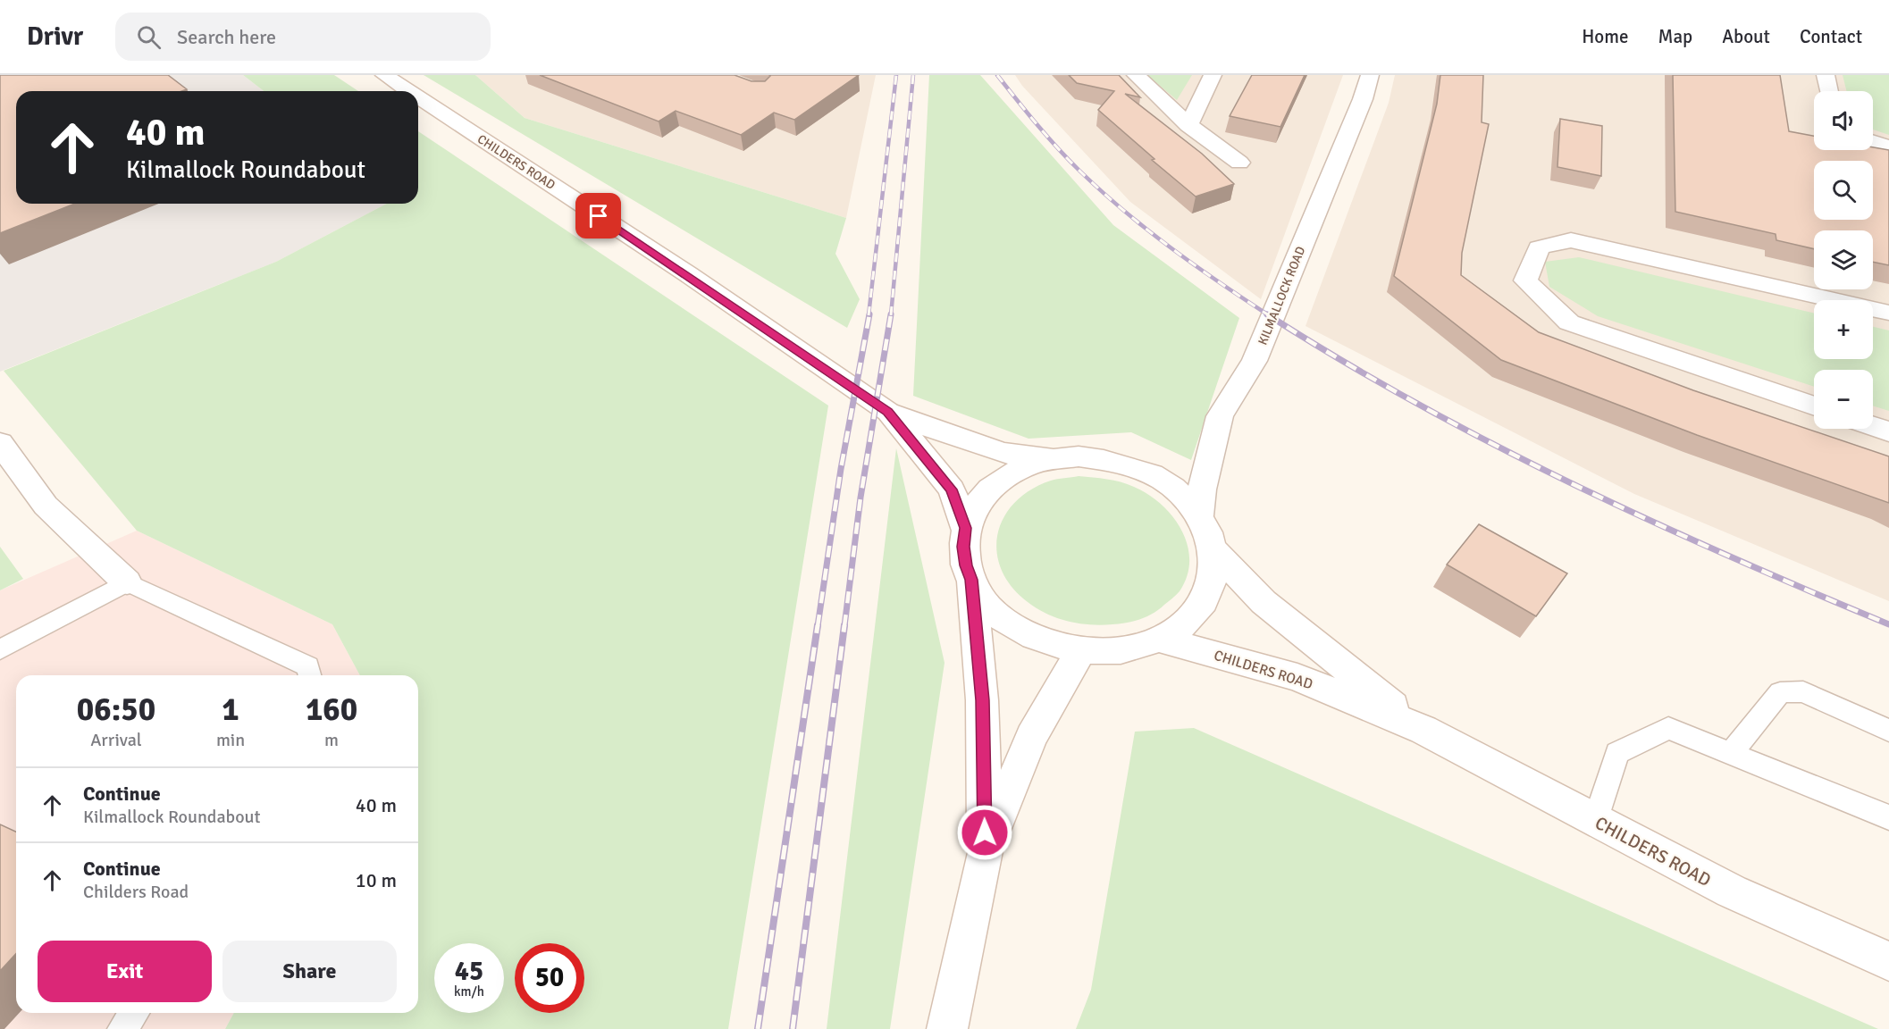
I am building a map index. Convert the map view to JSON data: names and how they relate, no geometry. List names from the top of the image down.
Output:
{
  "streets": {
    "main road": ["CHILDERS ROAD", "KILMALLOCK ROAD"]
  },
  "page": {
    "header": "Drivr",
    "search": "Search here",
    "nav": [
      "Home",
      "Map",
      "About",
      "Contact"
    ],
    "map_buttons": ["+", "−"],
    "turn": ["40 m", "Kilmallock Roundabout"],
    "eta": [
      "06:50",
      "Arrival",
      "1",
      "min",
      "160",
      "m"
    ],
    "list": [
      {
        "name": "Continue",
        "note": "Kilmallock Roundabout",
        "value": "40 m"
      },
      {
        "name": "Continue",
        "note": "Childers Road",
        "value": "10 m"
      }
    ],
    "buttons": ["Exit", "Share"],
    "speed": "45 km/h",
    "limit": "50"
  }
}
